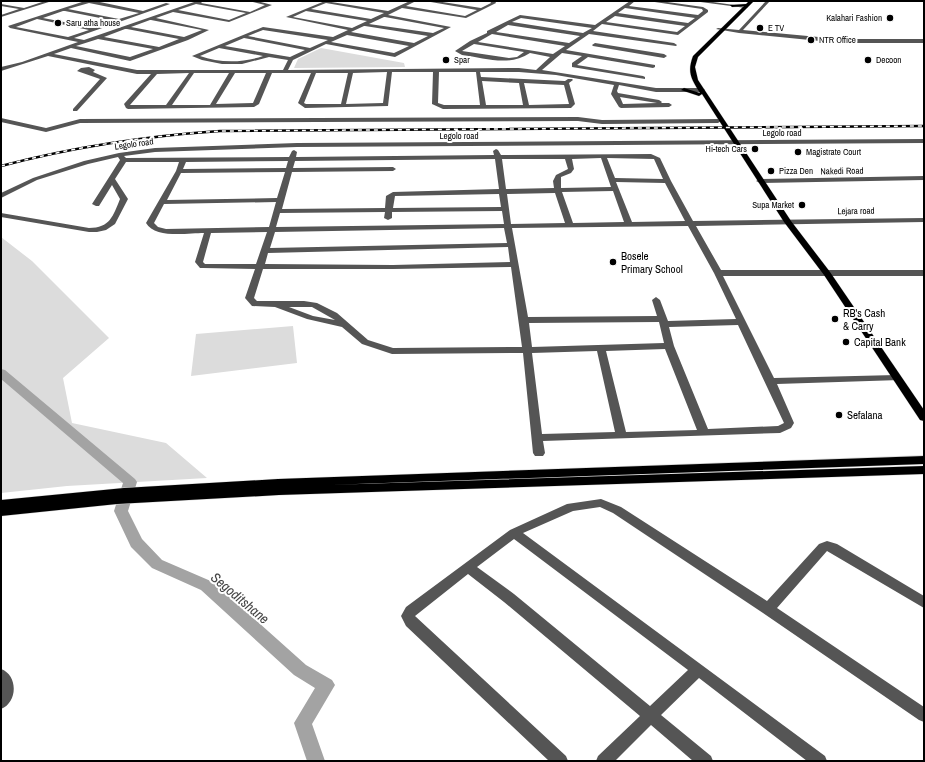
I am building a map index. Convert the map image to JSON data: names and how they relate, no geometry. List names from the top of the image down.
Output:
{
  "streets": {
    "street": ["Legolo road", "Nakedi Road", "Lejara road"]
  },
  "water": ["Segoditshane"],
  "places": [
    "Kalahari Fashion",
    "Saru atha house",
    "E TV",
    "NTR Office",
    "Spar",
    "Decoon",
    "Hi-tech Cars",
    "Magistrate Court",
    "Pizza Den",
    "Supa Market",
    "Bosele Primary School",
    "RB's Cash & Carry",
    "Capital Bank",
    "Sefalana"
  ]
}
